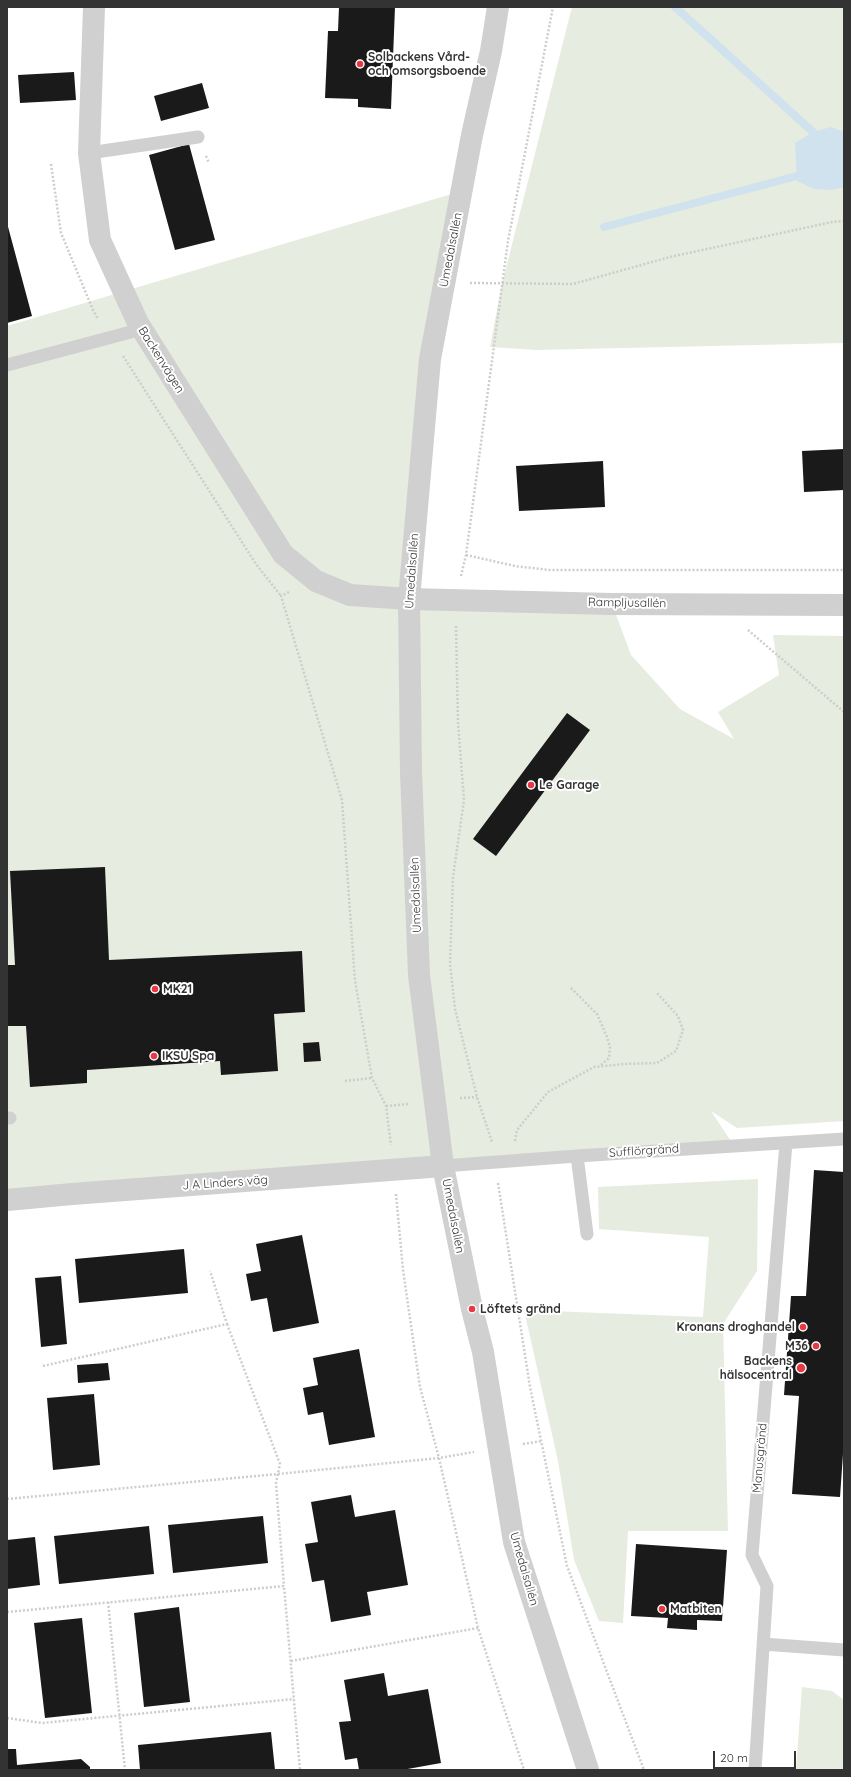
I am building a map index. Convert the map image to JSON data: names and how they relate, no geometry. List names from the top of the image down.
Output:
{
  "streets": {
    "street": [
      "Umedalsallén",
      "Backenvägen",
      "Rampljusallén",
      "J A Linders väg"
    ],
    "lane": ["Sufflörgränd", "Manusgränd"]
  },
  "crossings": [
    ["Umedalsallén", "Backenvägen"],
    ["Umedalsallén", "Rampljusallén"],
    ["Umedalsallén", "Sufflörgränd"],
    ["Umedalsallén", "J A Linders väg"],
    ["Backenvägen", "Rampljusallén"],
    ["Sufflörgränd", "J A Linders väg"],
    ["Sufflörgränd", "Manusgränd"]
  ],
  "places": [
    "Solbackens Vård- och omsorgsboende",
    "Le Garage",
    "MK21",
    "IKSU Spa",
    "Löftets gränd",
    "Kronans droghandel",
    "M36",
    "Backens hälsocentral",
    "Matbiten"
  ],
  "scale_bar": "20 m"
}
